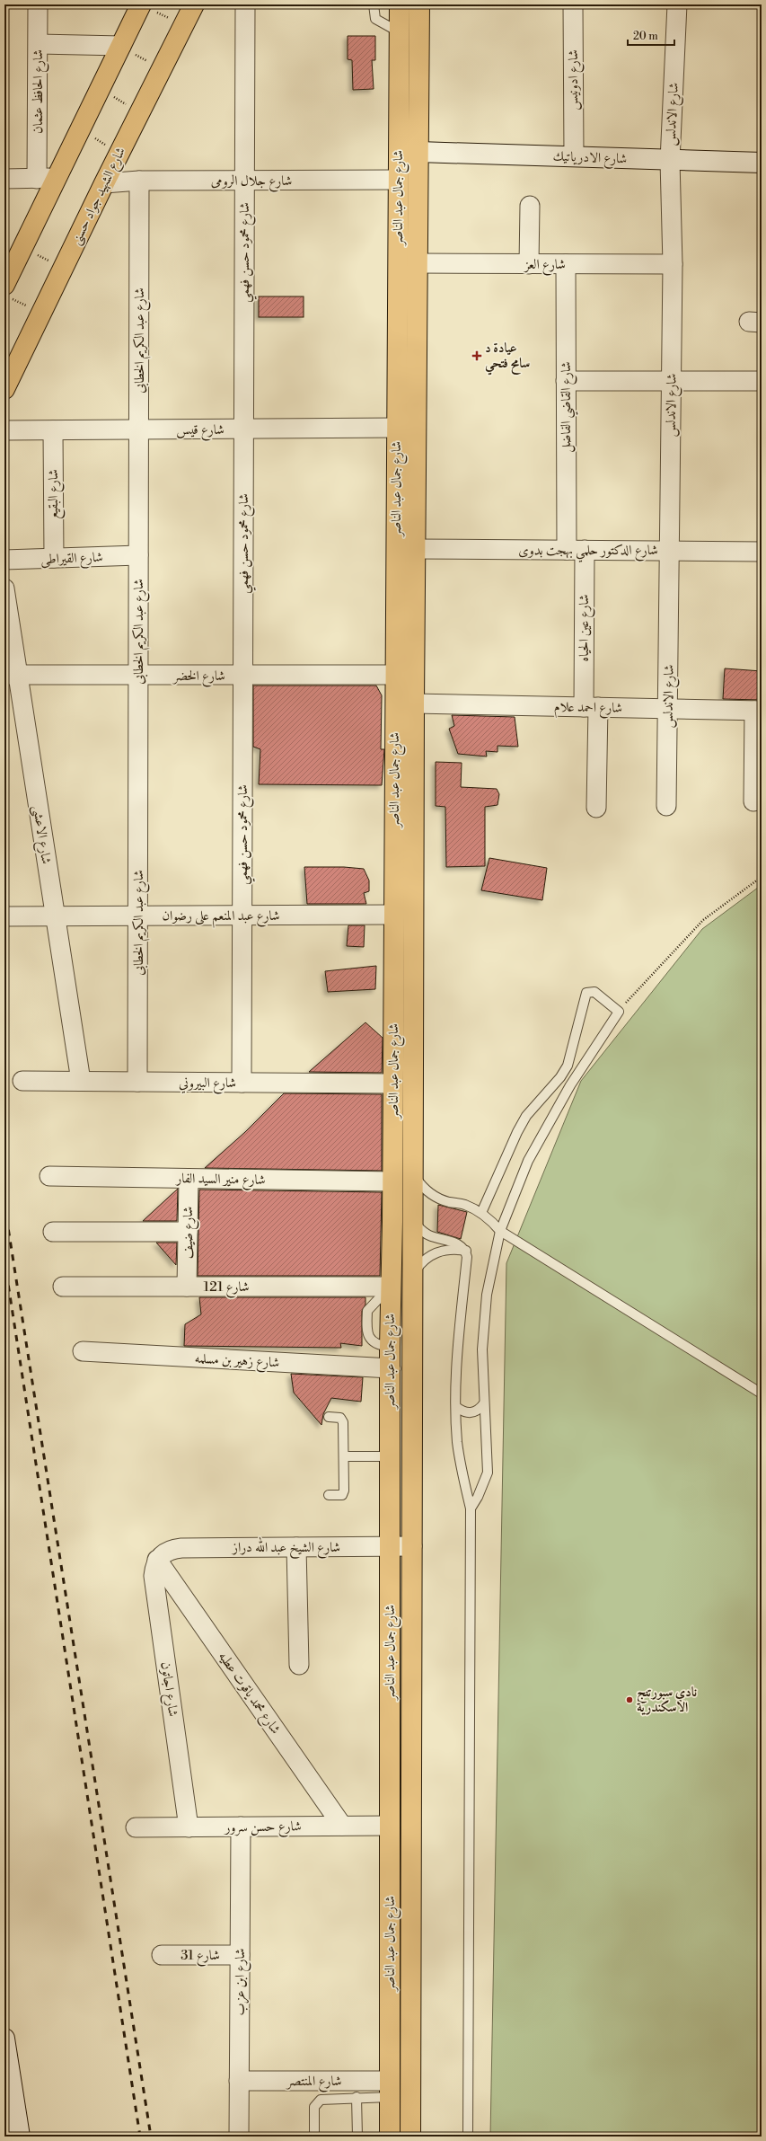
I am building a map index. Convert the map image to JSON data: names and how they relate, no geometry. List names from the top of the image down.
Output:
{
  "streets": {
    "main road": ["شارع الشهيد جواد حسنى", "شارع جمال عبد الناصر"],
    "street": [
      "شارع ادونيس",
      "شارع الحافظ عثمان",
      "شارع الاندلس",
      "شارع الادرياتيك",
      "شارع جلال الرومى",
      "شارع محمود حسن فهمي",
      "شارع العز",
      "شارع عبد الكريم الخطابى",
      "شارع القاضي الفاضل",
      "شارع قيس",
      "شارع البقيع",
      "شارع الدكتور حلمي بهجت بدوى",
      "شارع القيراطى",
      "شارع عين الحياه",
      "شارع الخضر",
      "شارع احمد علام",
      "شارع الاعشى",
      "شارع عبد المنعم على رضوان",
      "شارع البيروني",
      "شارع منير السيد الفار",
      "شارع ضيف",
      "شارع 121",
      "شارع زهير بن مسلمه",
      "شارع الشيخ عبد الله دراز",
      "شارع اجاتون",
      "شارع محمد ياقوت عطيه",
      "شارع حسن سرور",
      "شارع 31",
      "شارع ابن عزب",
      "شارع المنتصر"
    ]
  },
  "crossings": [
    ["شارع ادونيس", "شارع الادرياتيك"],
    ["شارع الاندلس", "شارع الادرياتيك"],
    ["شارع الاندلس", "شارع العز"],
    ["شارع الاندلس", "شارع الدكتور حلمي بهجت بدوى"],
    ["شارع الاندلس", "شارع احمد علام"],
    ["شارع الادرياتيك", "شارع جمال عبد الناصر"],
    ["شارع جلال الرومى", "شارع الشهيد جواد حسنى"],
    ["شارع جلال الرومى", "شارع جمال عبد الناصر"],
    ["شارع جلال الرومى", "شارع محمود حسن فهمي"],
    ["شارع جلال الرومى", "شارع عبد الكريم الخطابى"],
    ["شارع جمال عبد الناصر", "شارع العز"],
    ["شارع جمال عبد الناصر", "شارع قيس"],
    ["شارع جمال عبد الناصر", "شارع الدكتور حلمي بهجت بدوى"],
    ["شارع جمال عبد الناصر", "شارع الخضر"],
    ["شارع جمال عبد الناصر", "شارع احمد علام"],
    ["شارع جمال عبد الناصر", "شارع عبد المنعم على رضوان"],
    ["شارع جمال عبد الناصر", "شارع البيروني"],
    ["شارع جمال عبد الناصر", "شارع منير السيد الفار"],
    ["شارع جمال عبد الناصر", "شارع 121"],
    ["شارع جمال عبد الناصر", "شارع زهير بن مسلمه"],
    ["شارع جمال عبد الناصر", "شارع الشيخ عبد الله دراز"],
    ["شارع جمال عبد الناصر", "شارع حسن سرور"],
    ["شارع جمال عبد الناصر", "شارع المنتصر"],
    ["شارع محمود حسن فهمي", "شارع قيس"],
    ["شارع محمود حسن فهمي", "شارع الخضر"],
    ["شارع محمود حسن فهمي", "شارع عبد المنعم على رضوان"],
    ["شارع محمود حسن فهمي", "شارع البيروني"],
    ["شارع العز", "شارع القاضي الفاضل"],
    ["شارع عبد الكريم الخطابى", "شارع قيس"],
    ["شارع عبد الكريم الخطابى", "شارع القيراطى"],
    ["شارع عبد الكريم الخطابى", "شارع الخضر"],
    ["شارع عبد الكريم الخطابى", "شارع عبد المنعم على رضوان"],
    ["شارع عبد الكريم الخطابى", "شارع البيروني"],
    ["شارع القاضي الفاضل", "شارع الدكتور حلمي بهجت بدوى"],
    ["شارع القاضي الفاضل", "شارع عين الحياه"],
    ["شارع قيس", "شارع البقيع"],
    ["شارع البقيع", "شارع القيراطى"],
    ["شارع الدكتور حلمي بهجت بدوى", "شارع عين الحياه"],
    ["شارع عين الحياه", "شارع احمد علام"],
    ["شارع الخضر", "شارع الاعشى"],
    ["شارع الاعشى", "شارع عبد المنعم على رضوان"],
    ["شارع الاعشى", "شارع البيروني"],
    ["شارع منير السيد الفار", "شارع ضيف"],
    ["شارع ضيف", "شارع 121"],
    ["شارع الشيخ عبد الله دراز", "شارع اجاتون"],
    ["شارع الشيخ عبد الله دراز", "شارع محمد ياقوت عطيه"],
    ["شارع اجاتون", "شارع محمد ياقوت عطيه"],
    ["شارع اجاتون", "شارع حسن سرور"],
    ["شارع محمد ياقوت عطيه", "شارع حسن سرور"],
    ["شارع حسن سرور", "شارع ابن عزب"],
    ["شارع 31", "شارع ابن عزب"],
    ["شارع ابن عزب", "شارع المنتصر"]
  ],
  "places": {
    "health": ["عيادة د سامح فتحي"],
    "other": ["نادي سبورتنج الاسكندرية"]
  },
  "scale_bar": "20 m"
}
